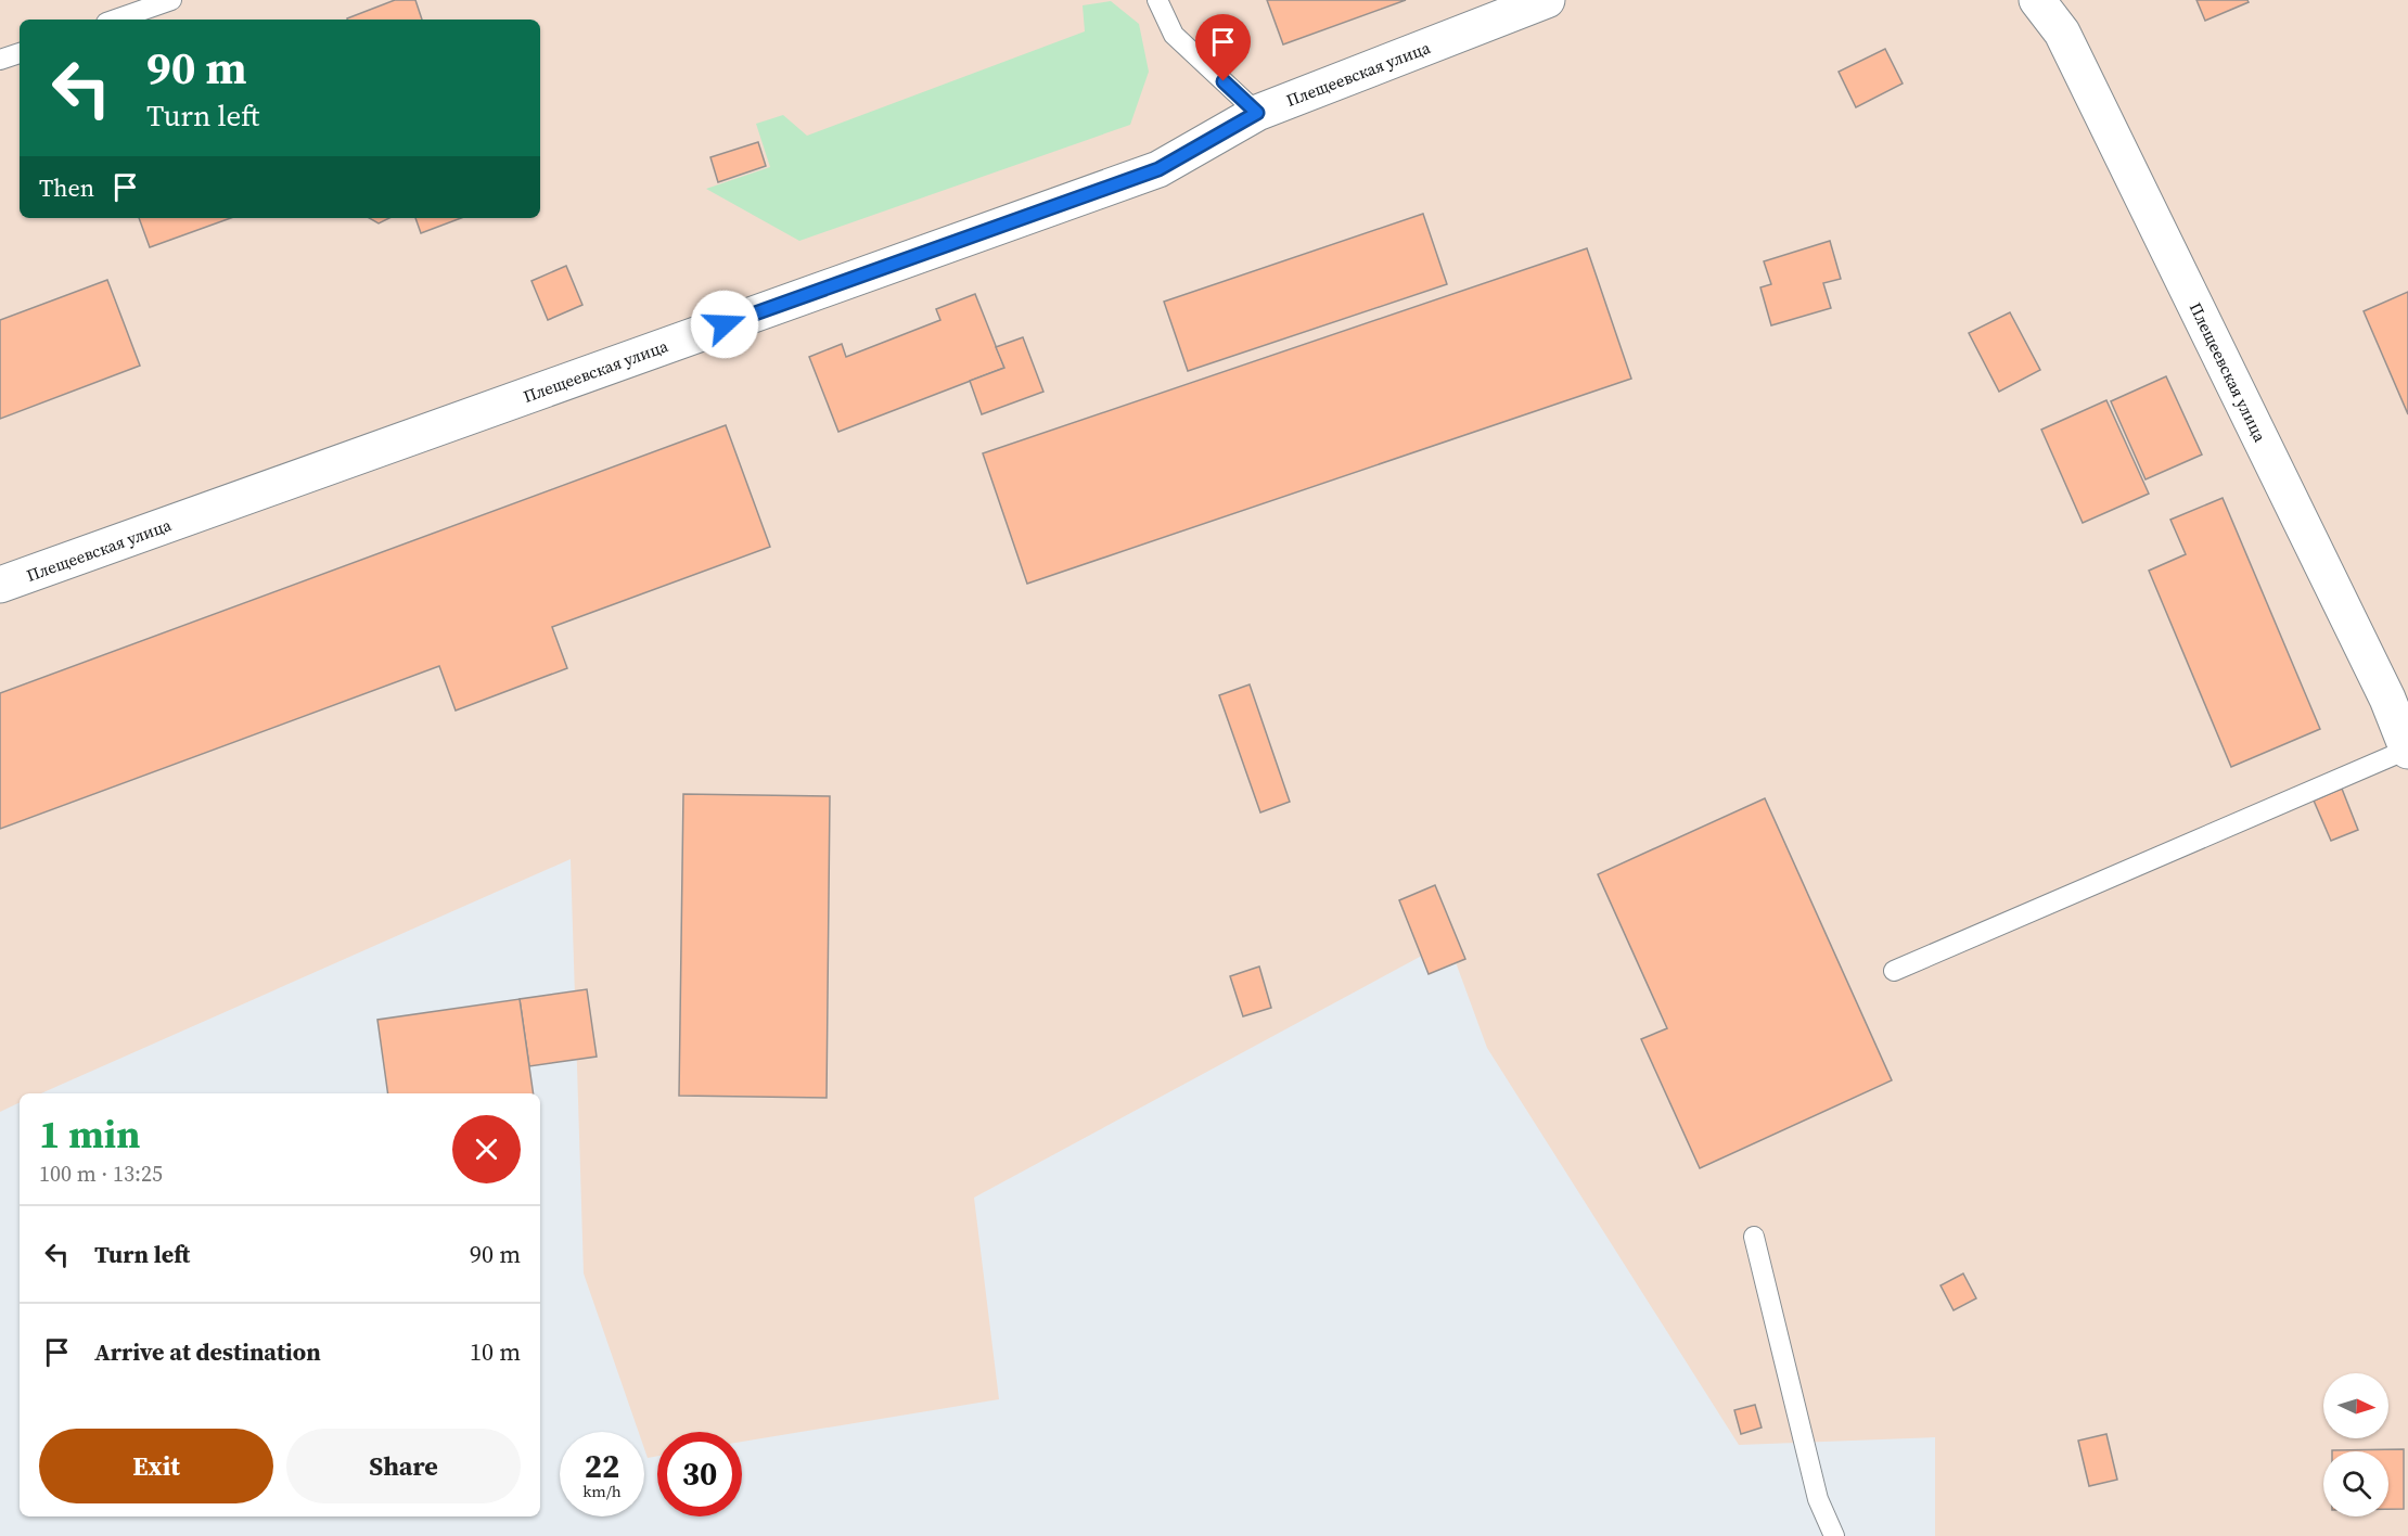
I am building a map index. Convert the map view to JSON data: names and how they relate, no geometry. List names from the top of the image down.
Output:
{
  "streets": {
    "street": ["Плещеевская улица"]
  },
  "north": "right",
  "page": {
    "turn": ["90 m", "Turn left"],
    "then": "Then",
    "heading": ["1 min", "100 m · 13:25"],
    "list": [
      {
        "name": "Turn left",
        "value": "90 m"
      },
      {
        "name": "Arrive at destination",
        "value": "10 m"
      }
    ],
    "buttons": ["Exit", "Share"],
    "speed": "22 km/h",
    "limit": "30"
  }
}
